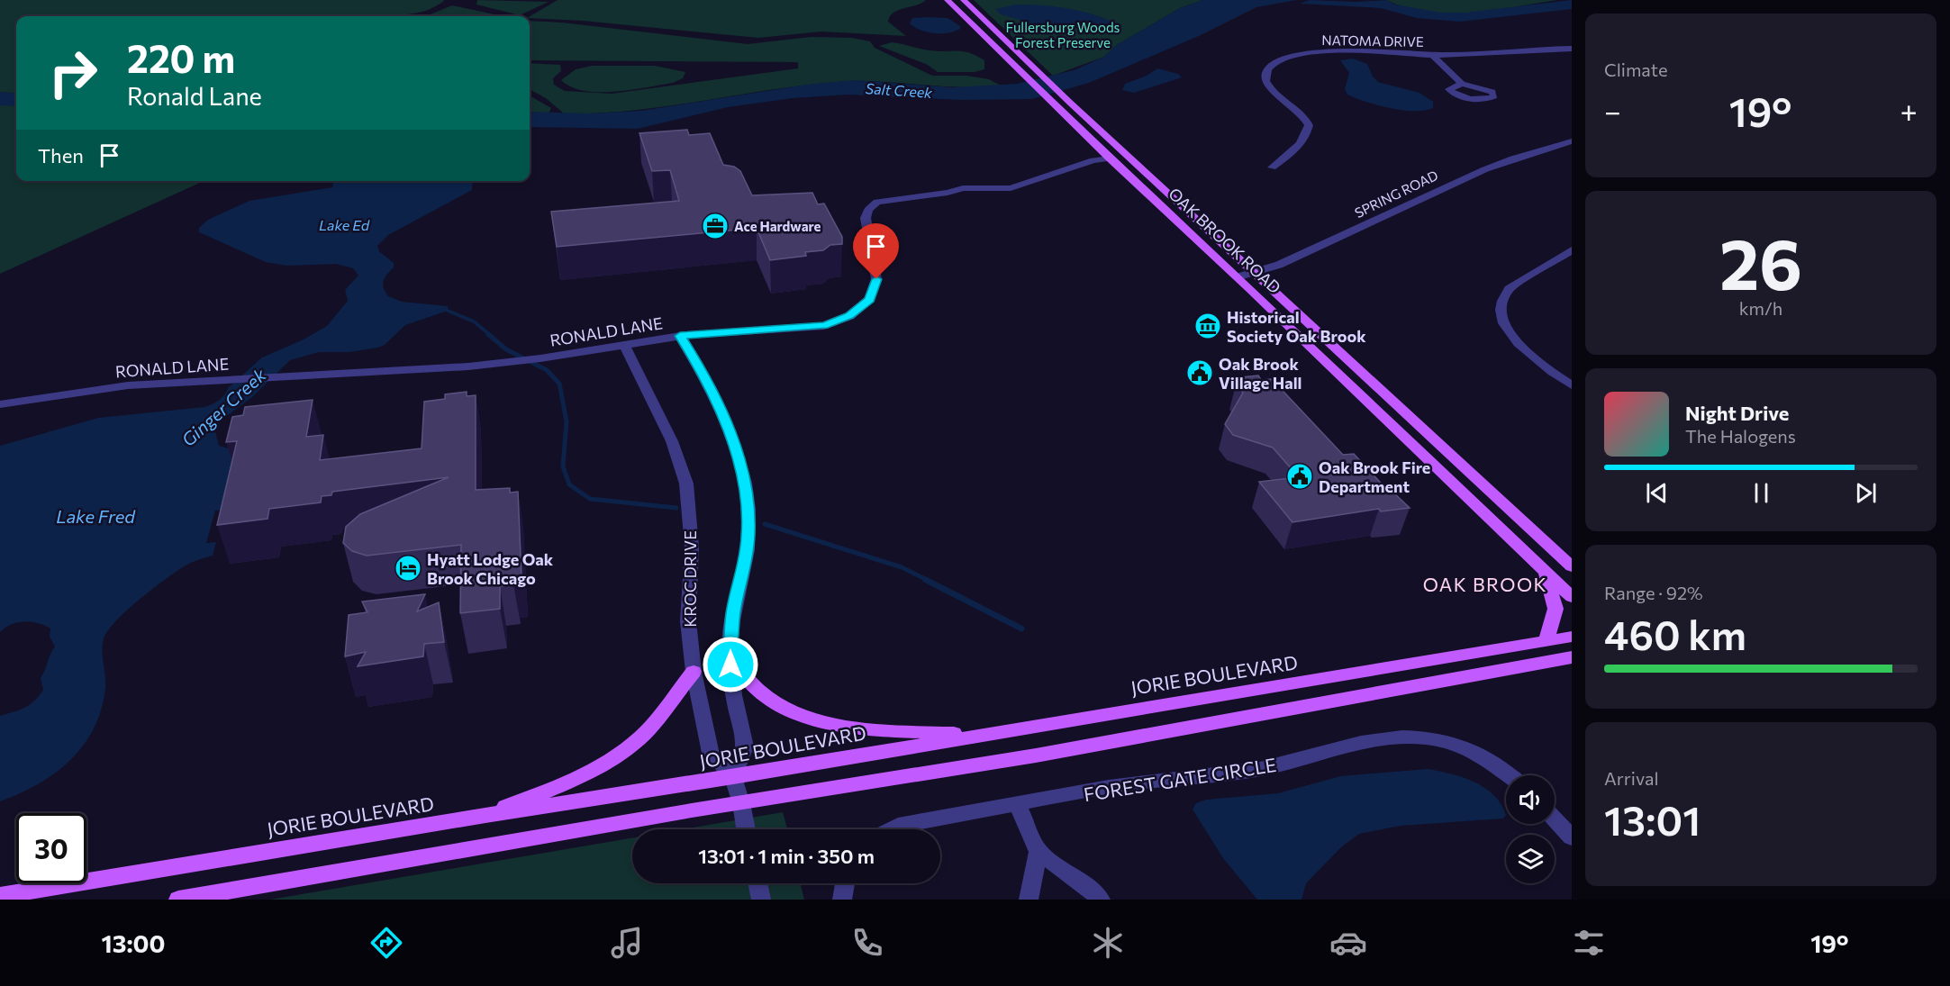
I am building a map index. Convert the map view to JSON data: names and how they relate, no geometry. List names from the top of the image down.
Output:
{
  "streets": {
    "main road": ["OAK BROOK ROAD", "JORIE BOULEVARD"],
    "street": [
      "NATOMA DRIVE",
      "SPRING ROAD",
      "RONALD LANE",
      "KROC DRIVE",
      "FOREST GATE CIRCLE"
    ]
  },
  "crossings": [
    ["SPRING ROAD", "OAK BROOK ROAD"],
    ["OAK BROOK ROAD", "RONALD LANE"],
    ["RONALD LANE", "KROC DRIVE"],
    ["KROC DRIVE", "JORIE BOULEVARD"]
  ],
  "districts": ["OAK BROOK"],
  "water": [
    "Salt Creek",
    "Lake Ed",
    "Ginger Creek",
    "Lake Fred"
  ],
  "parks": ["Fullersburg Woods Forest Preserve"],
  "places": {
    "office": ["Ace Hardware"],
    "museum": ["Historical Society Oak Brook"],
    "public building": ["Oak Brook Village Hall", "Oak Brook Fire Department"],
    "hotel": ["Hyatt Lodge Oak Brook Chicago"]
  },
  "page": {
    "tile": [
      "Climate",
      ["26", "km/h"],
      ["Range · 92%", "460 km"],
      ["Arrival", "13:01"]
    ],
    "turn": ["220 m", "Ronald Lane"],
    "heat": ["−", "19°", "+"],
    "then": "Then",
    "song": ["Night Drive", "The Halogens"],
    "limit": "30",
    "trip": "13:01 · 1 min · 350 m",
    "tabs": ["13:00", "19°"]
  }
}
